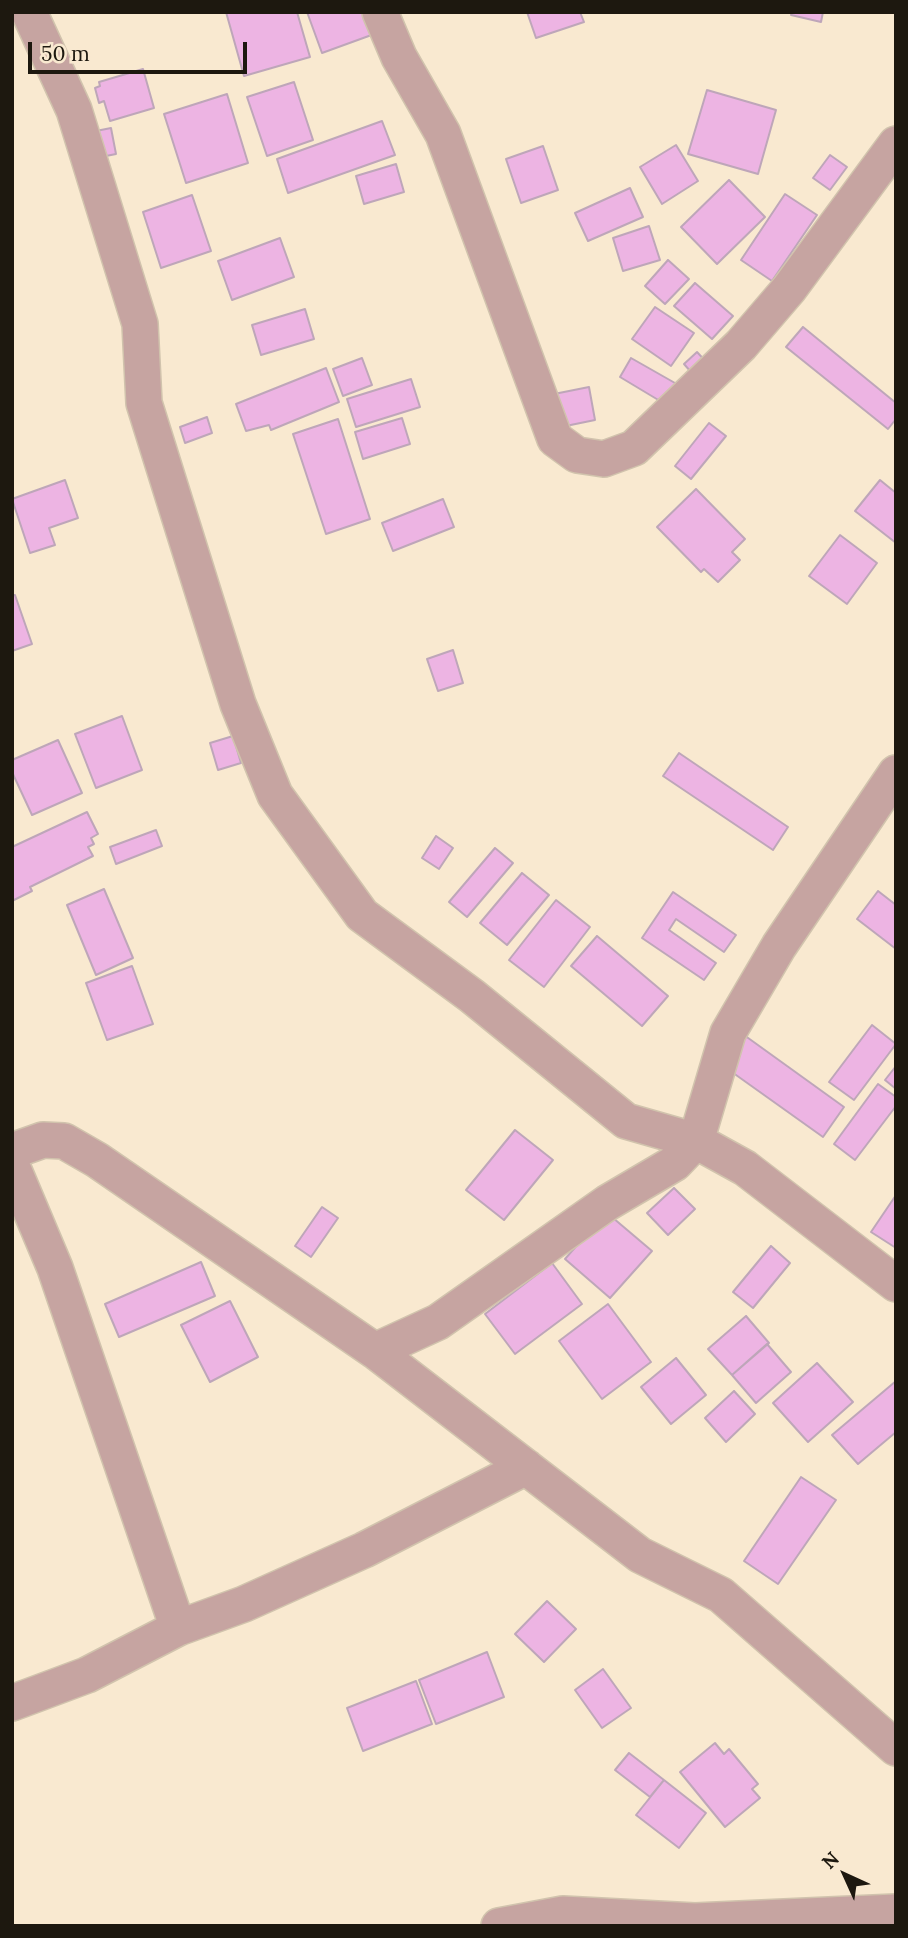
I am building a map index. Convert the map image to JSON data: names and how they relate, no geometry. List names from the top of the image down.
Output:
{
  "scale_bar": "50 m",
  "north": "top left"
}
